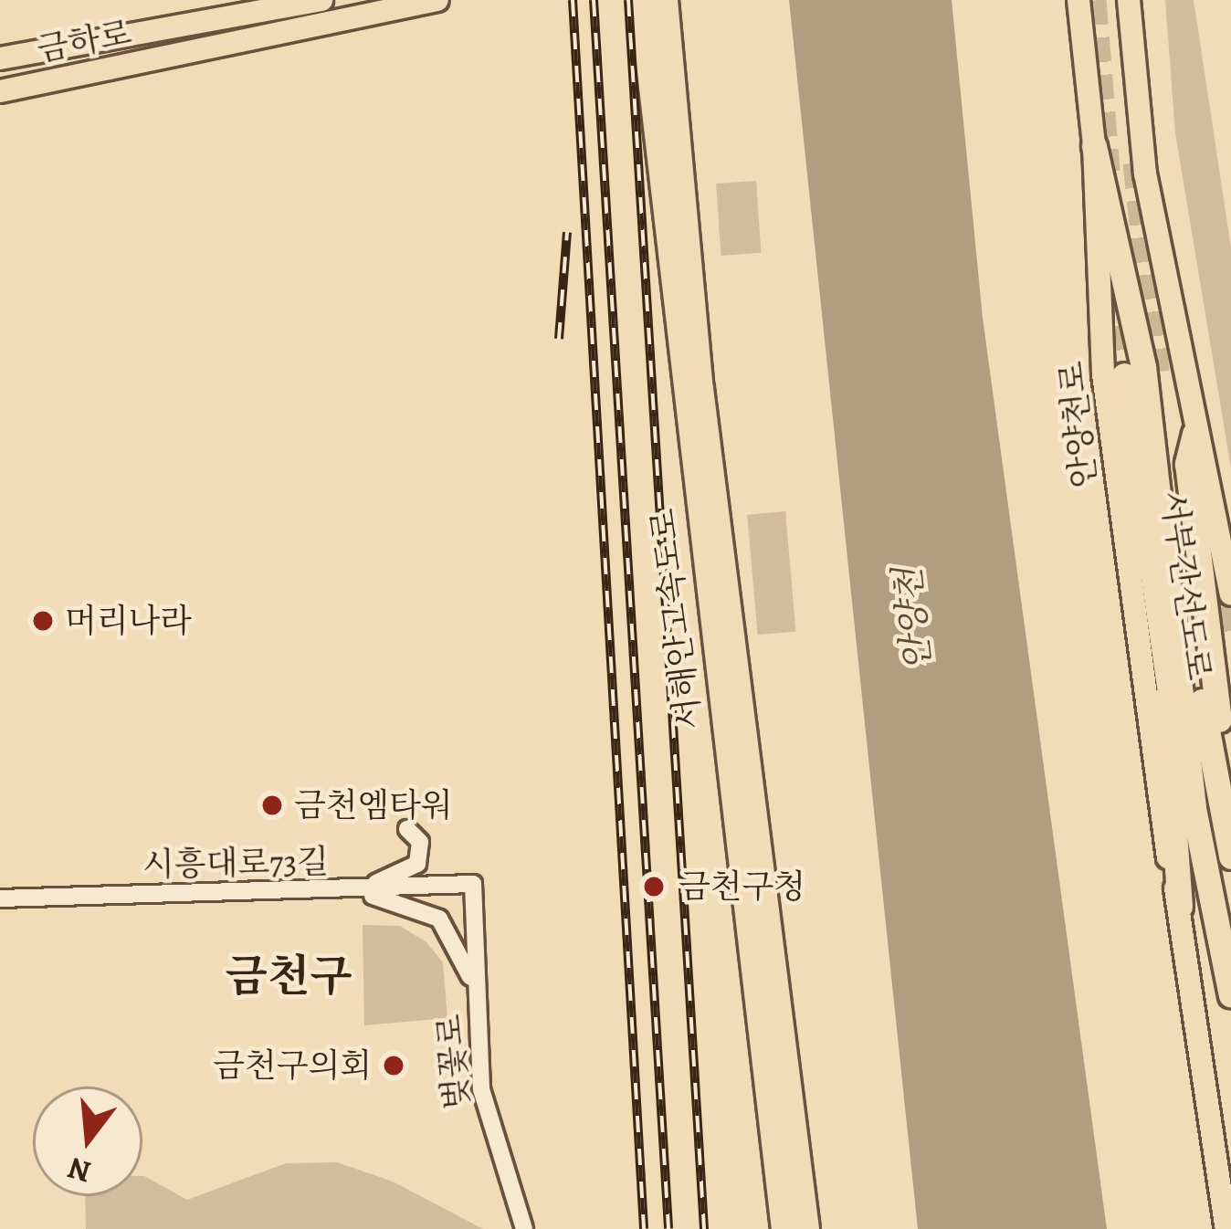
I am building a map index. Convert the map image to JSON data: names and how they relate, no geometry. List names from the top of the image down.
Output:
{
  "streets": {
    "highway": ["서부간선도로", "서해안고속도로"],
    "main road": ["금하로", "안양천로"],
    "street": ["시흥대로73길", "벚꽃로"]
  },
  "crossings": [
    ["시흥대로73길", "벚꽃로"]
  ],
  "districts": ["금천구"],
  "water": ["안양천"],
  "places": [
    "머리나라",
    "금천엠타워",
    "금천구청",
    "금천구의회"
  ],
  "north": "bottom"
}
